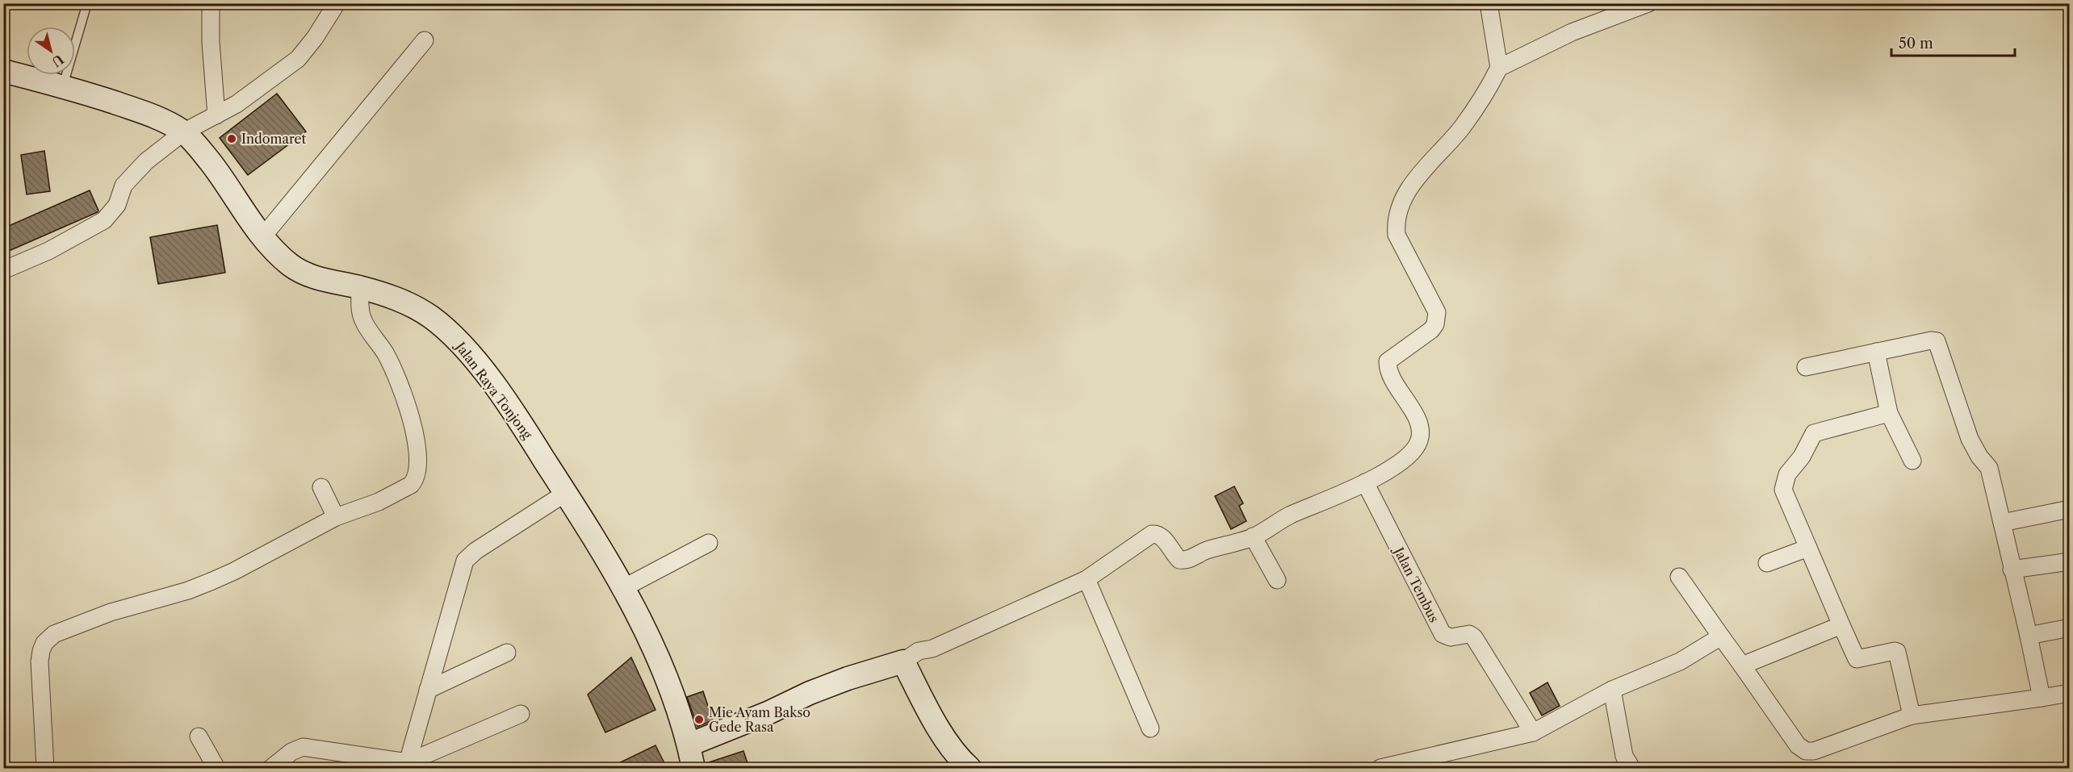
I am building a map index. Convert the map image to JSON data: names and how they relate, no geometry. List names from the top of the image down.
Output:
{
  "streets": {
    "main road": ["Jalan Raya Tonjong"],
    "street": ["Jalan Tembus"]
  },
  "places": ["Indomaret", "Mie Ayam Bakso Gede Rasa"],
  "scale_bar": "50 m",
  "north": "bottom right"
}
